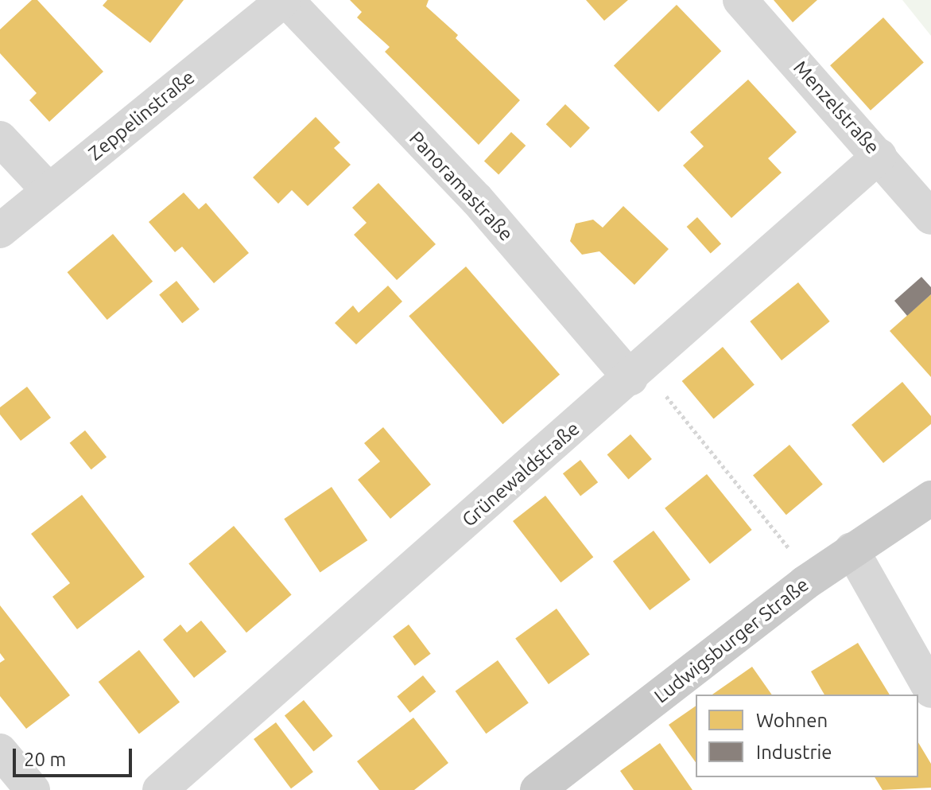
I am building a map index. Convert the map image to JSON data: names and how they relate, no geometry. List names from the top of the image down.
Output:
{
  "streets": {
    "main road": ["Ludwigsburger Straße"],
    "street": [
      "Menzelstraße",
      "Zeppelinstraße",
      "Panoramastraße",
      "Grünewaldstraße"
    ]
  },
  "crossings": [
    ["Menzelstraße", "Grünewaldstraße"],
    ["Zeppelinstraße", "Panoramastraße"],
    ["Panoramastraße", "Grünewaldstraße"]
  ],
  "legend": ["Wohnen", "Industrie"],
  "scale_bar": "20 m"
}
